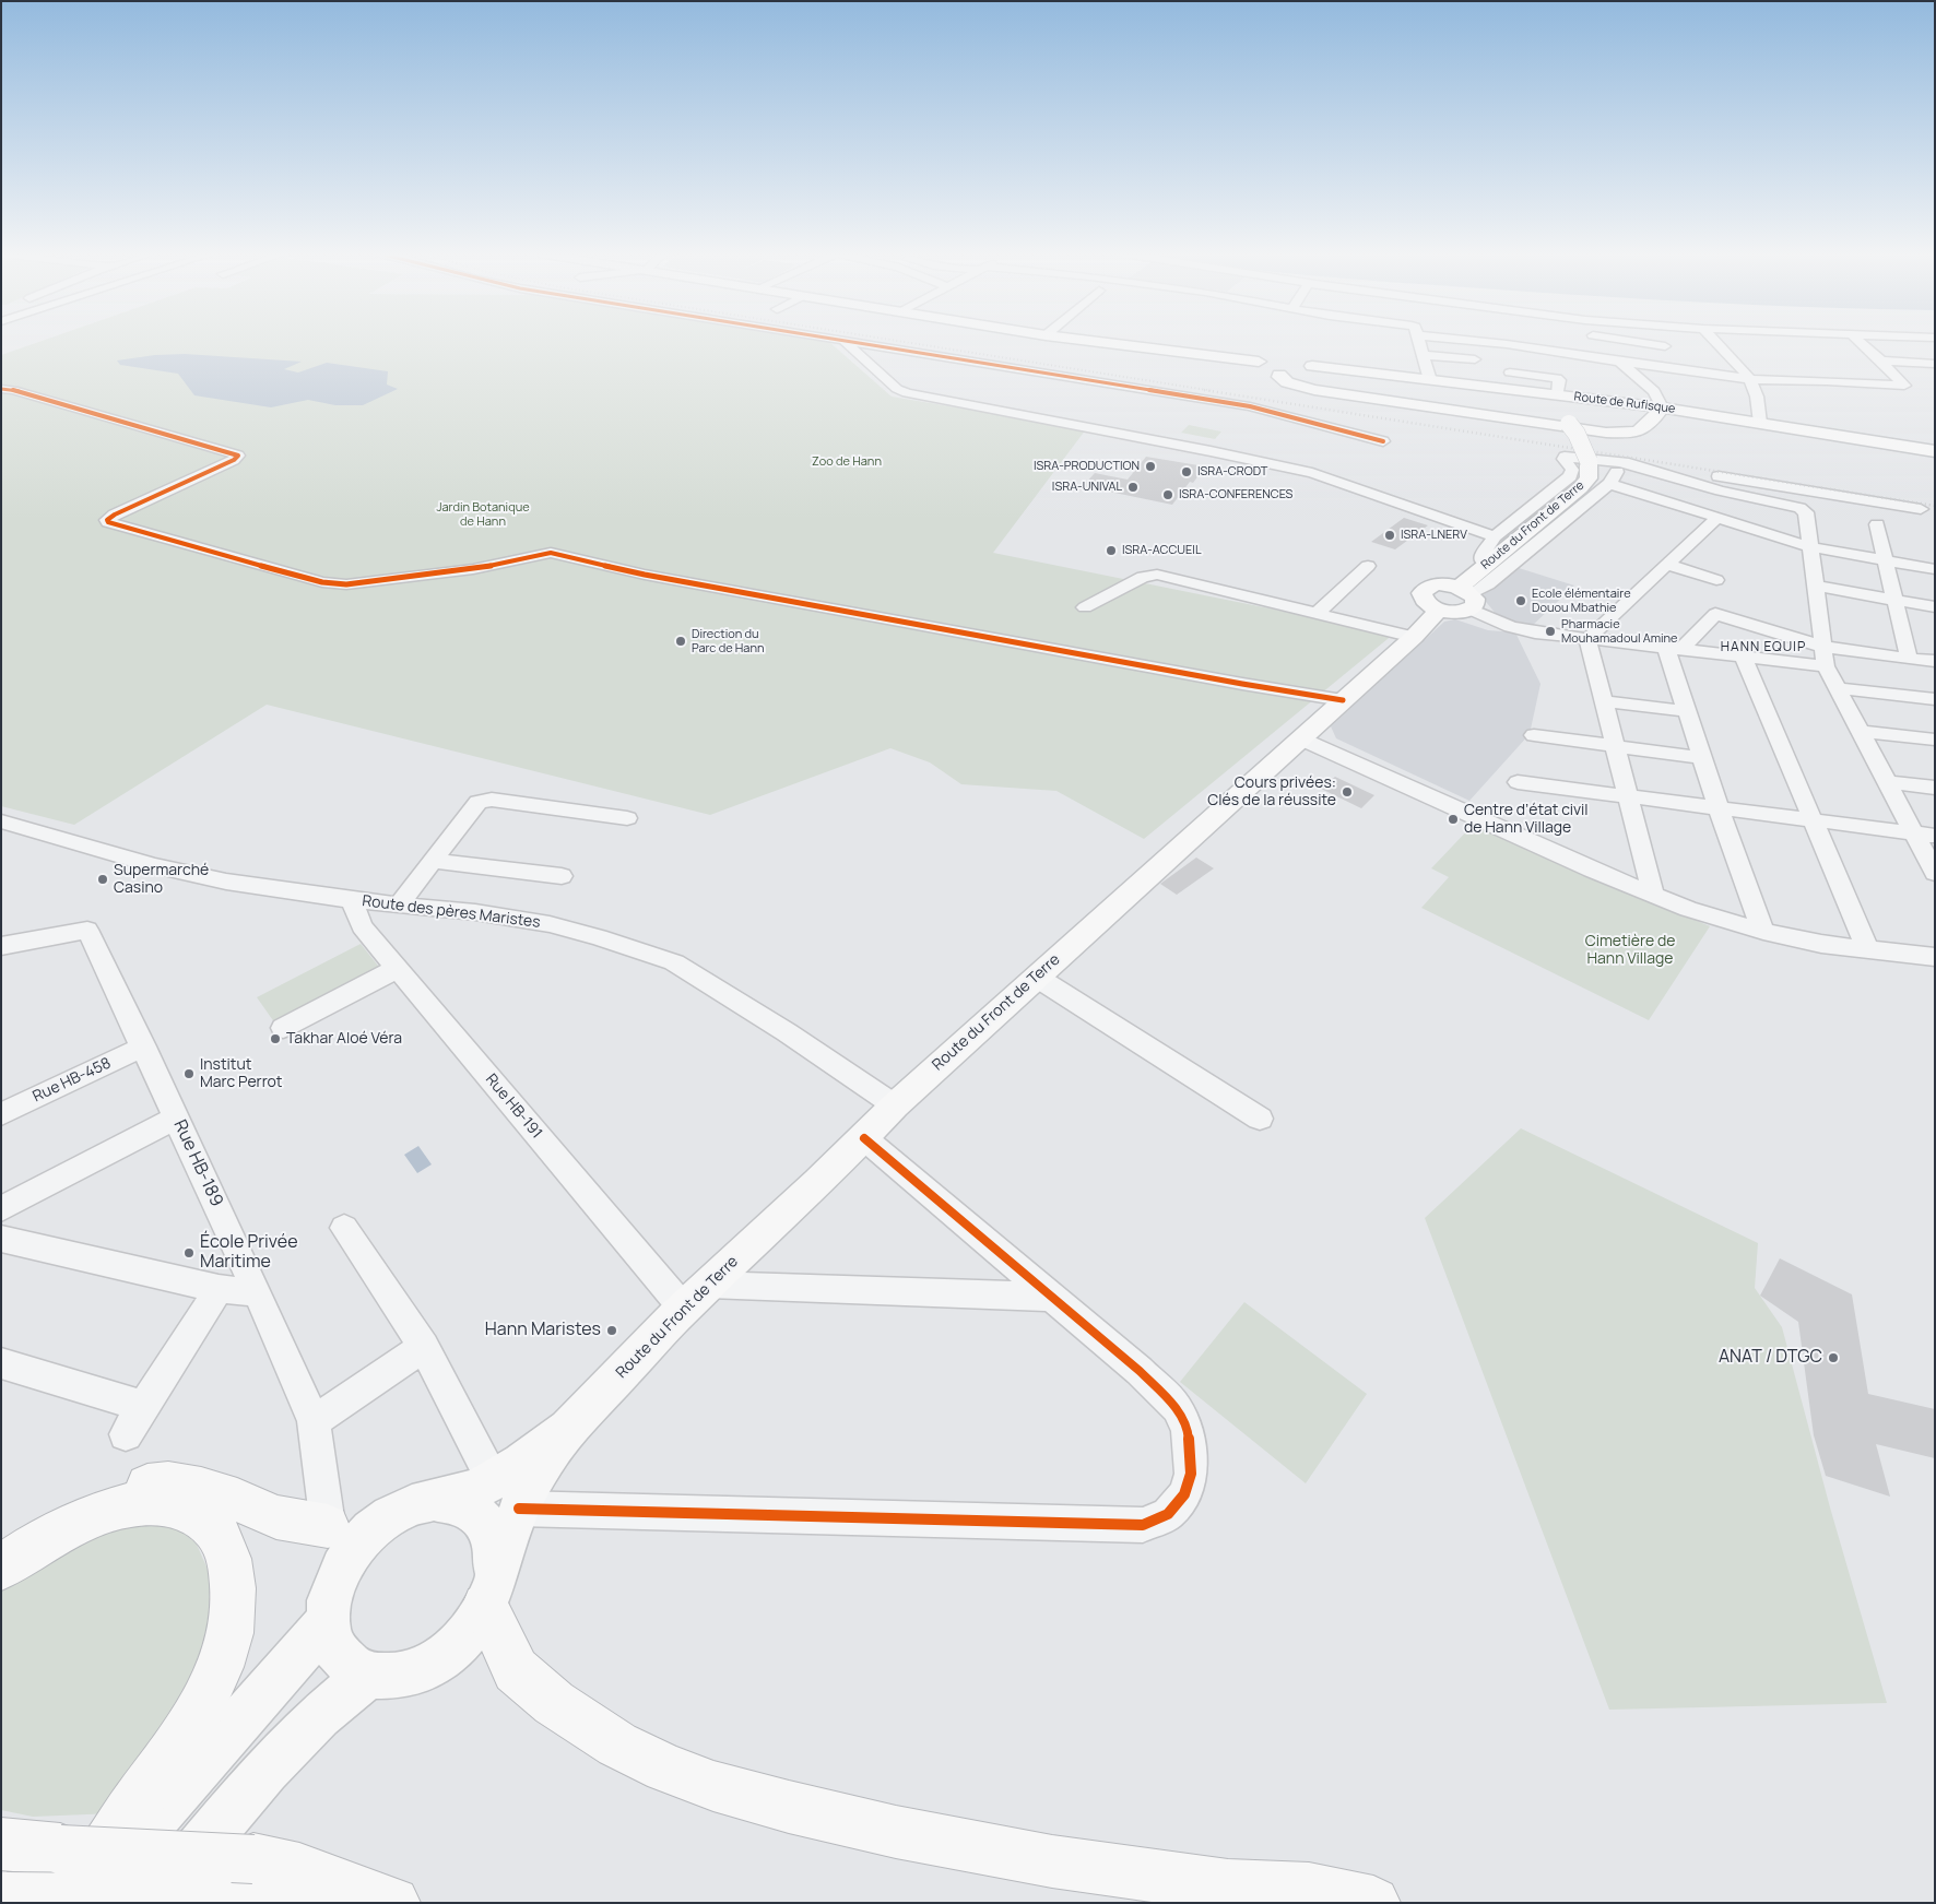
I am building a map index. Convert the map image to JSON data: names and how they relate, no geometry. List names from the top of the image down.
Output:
{
  "streets": {
    "main road": ["Route de Rufisque", "Route du Front de Terre"],
    "street": [
      "Route des pères Maristes",
      "Rue HB-458",
      "Rue HB-191",
      "Rue HB-189"
    ]
  },
  "crossings": [
    ["Route de Rufisque", "Route du Front de Terre"],
    ["Route du Front de Terre", "Route des pères Maristes"],
    ["Route du Front de Terre", "Rue HB-191"],
    ["Route du Front de Terre", "Rue HB-189"],
    ["Route des pères Maristes", "Rue HB-191"],
    ["Rue HB-458", "Rue HB-189"]
  ],
  "districts": ["HANN EQUIP"],
  "parks": ["Zoo de Hann", "Jardin Botanique de Hann", "Cimetière de Hann Village"],
  "places": [
    "ISRA-PRODUCTION",
    "ISRA-CRODT",
    "ISRA-UNIVAL",
    "ISRA-CONFERENCES",
    "ISRA-LNERV",
    "ISRA-ACCUEIL",
    "Ecole élémentaire Douou Mbathie",
    "Pharmacie Mouhamadoul Amine",
    "Direction du Parc de Hann",
    "Cours privées: Clés de la réussite",
    "Centre d’état civil de Hann Village",
    "Supermarché Casino",
    "Takhar Aloé Véra",
    "Institut Marc Perrot",
    "École Privée Maritime",
    "Hann Maristes",
    "ANAT / DTGC"
  ]
}
